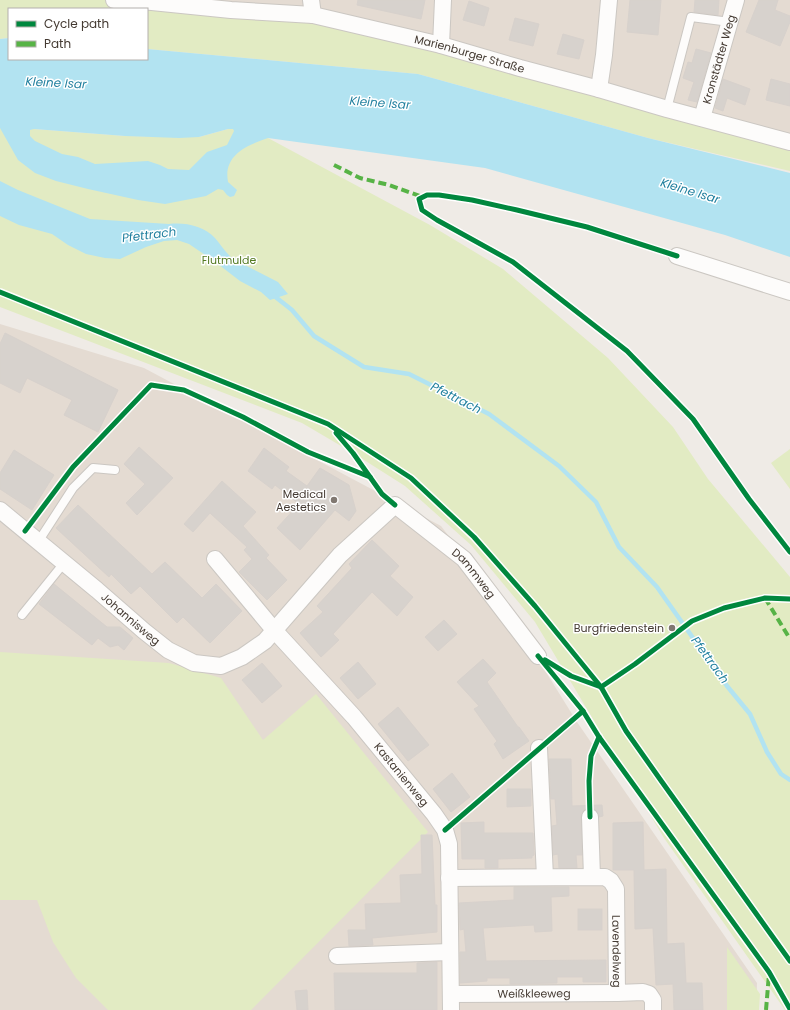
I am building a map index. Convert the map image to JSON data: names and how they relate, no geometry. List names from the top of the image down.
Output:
{
  "streets": {
    "street": [
      "Marienburger Straße",
      "Kronstädter Weg",
      "Dammweg",
      "Johannisweg",
      "Kastanienweg",
      "Lavendelweg",
      "Weißkleeweg"
    ]
  },
  "crossings": [
    ["Marienburger Straße", "Kronstädter Weg"],
    ["Dammweg", "Johannisweg"],
    ["Johannisweg", "Kastanienweg"],
    ["Kastanienweg", "Lavendelweg"],
    ["Kastanienweg", "Weißkleeweg"],
    ["Lavendelweg", "Weißkleeweg"]
  ],
  "water": ["Kleine Isar", "Pfettrach"],
  "parks": ["Flutmulde"],
  "places": ["Medical Aestetics", "Burgfriedenstein"],
  "legend": ["Cycle path", "Path"]
}
